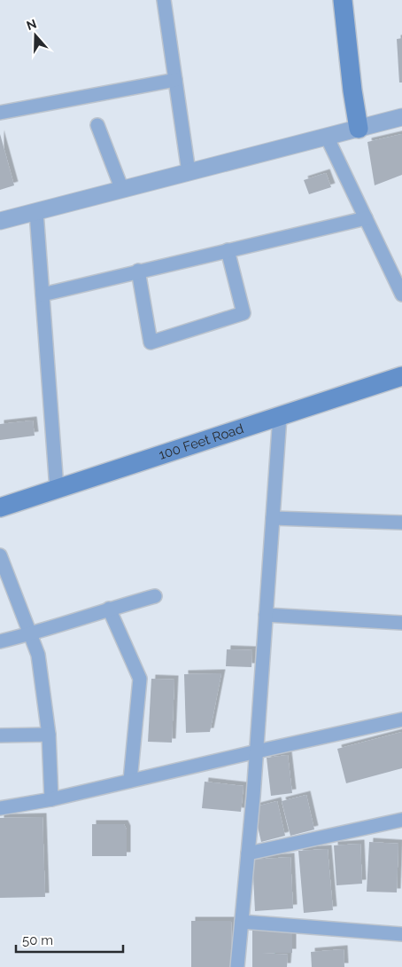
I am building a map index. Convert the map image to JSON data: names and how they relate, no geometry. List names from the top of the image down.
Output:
{
  "streets": {
    "main road": ["100 Feet Road"]
  },
  "scale_bar": "50 m",
  "north": "top"
}
